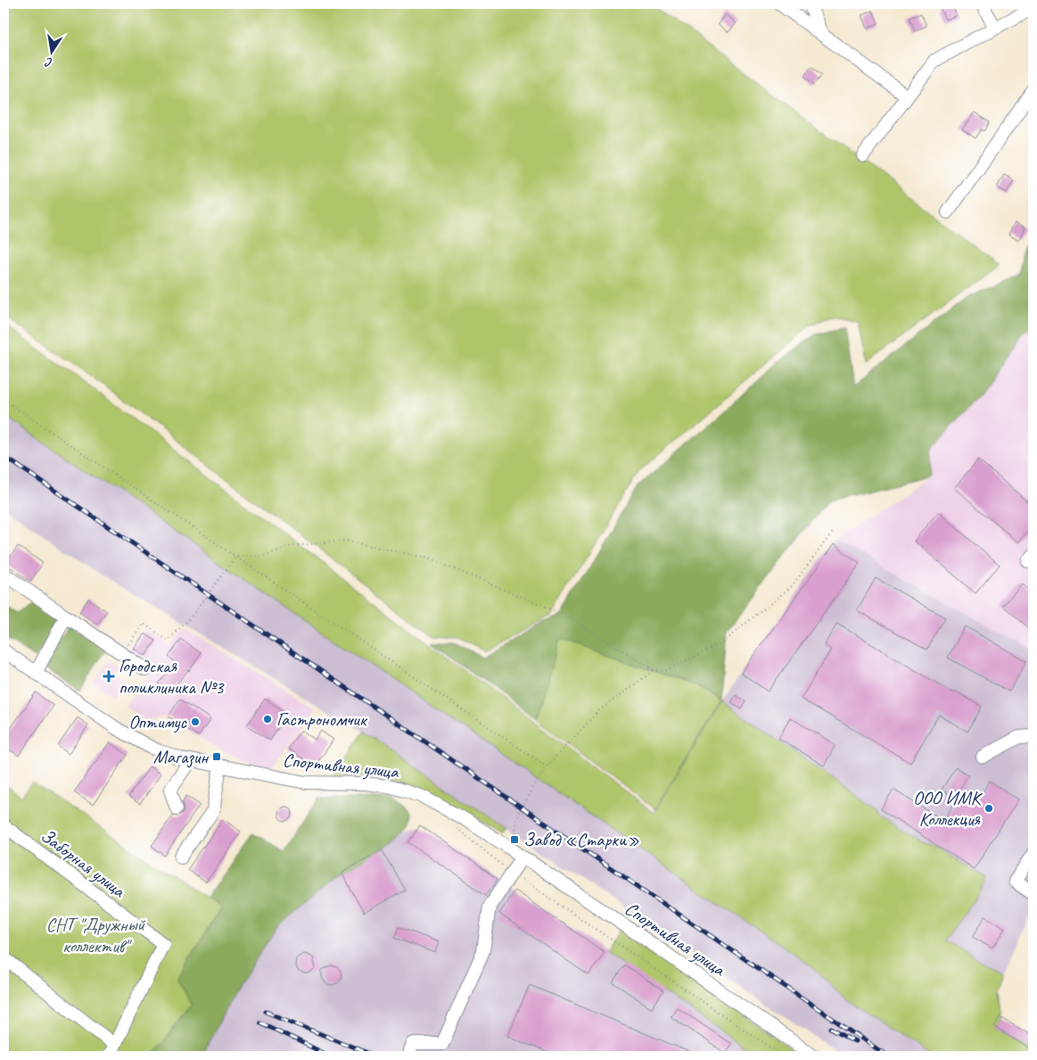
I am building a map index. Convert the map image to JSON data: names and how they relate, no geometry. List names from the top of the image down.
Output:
{
  "streets": {
    "street": ["Спортивная улица", "Заборная улица"]
  },
  "parks": ["СНТ \"Дружный коллектив\""],
  "places": {
    "health": ["Городская поликлиника №3"],
    "other": ["Гастрономчик", "Оптимус", "ООО ИМК Коллекция"],
    "transit": ["Магазин", "Завод «Старки»"]
  },
  "north": "bottom"
}
